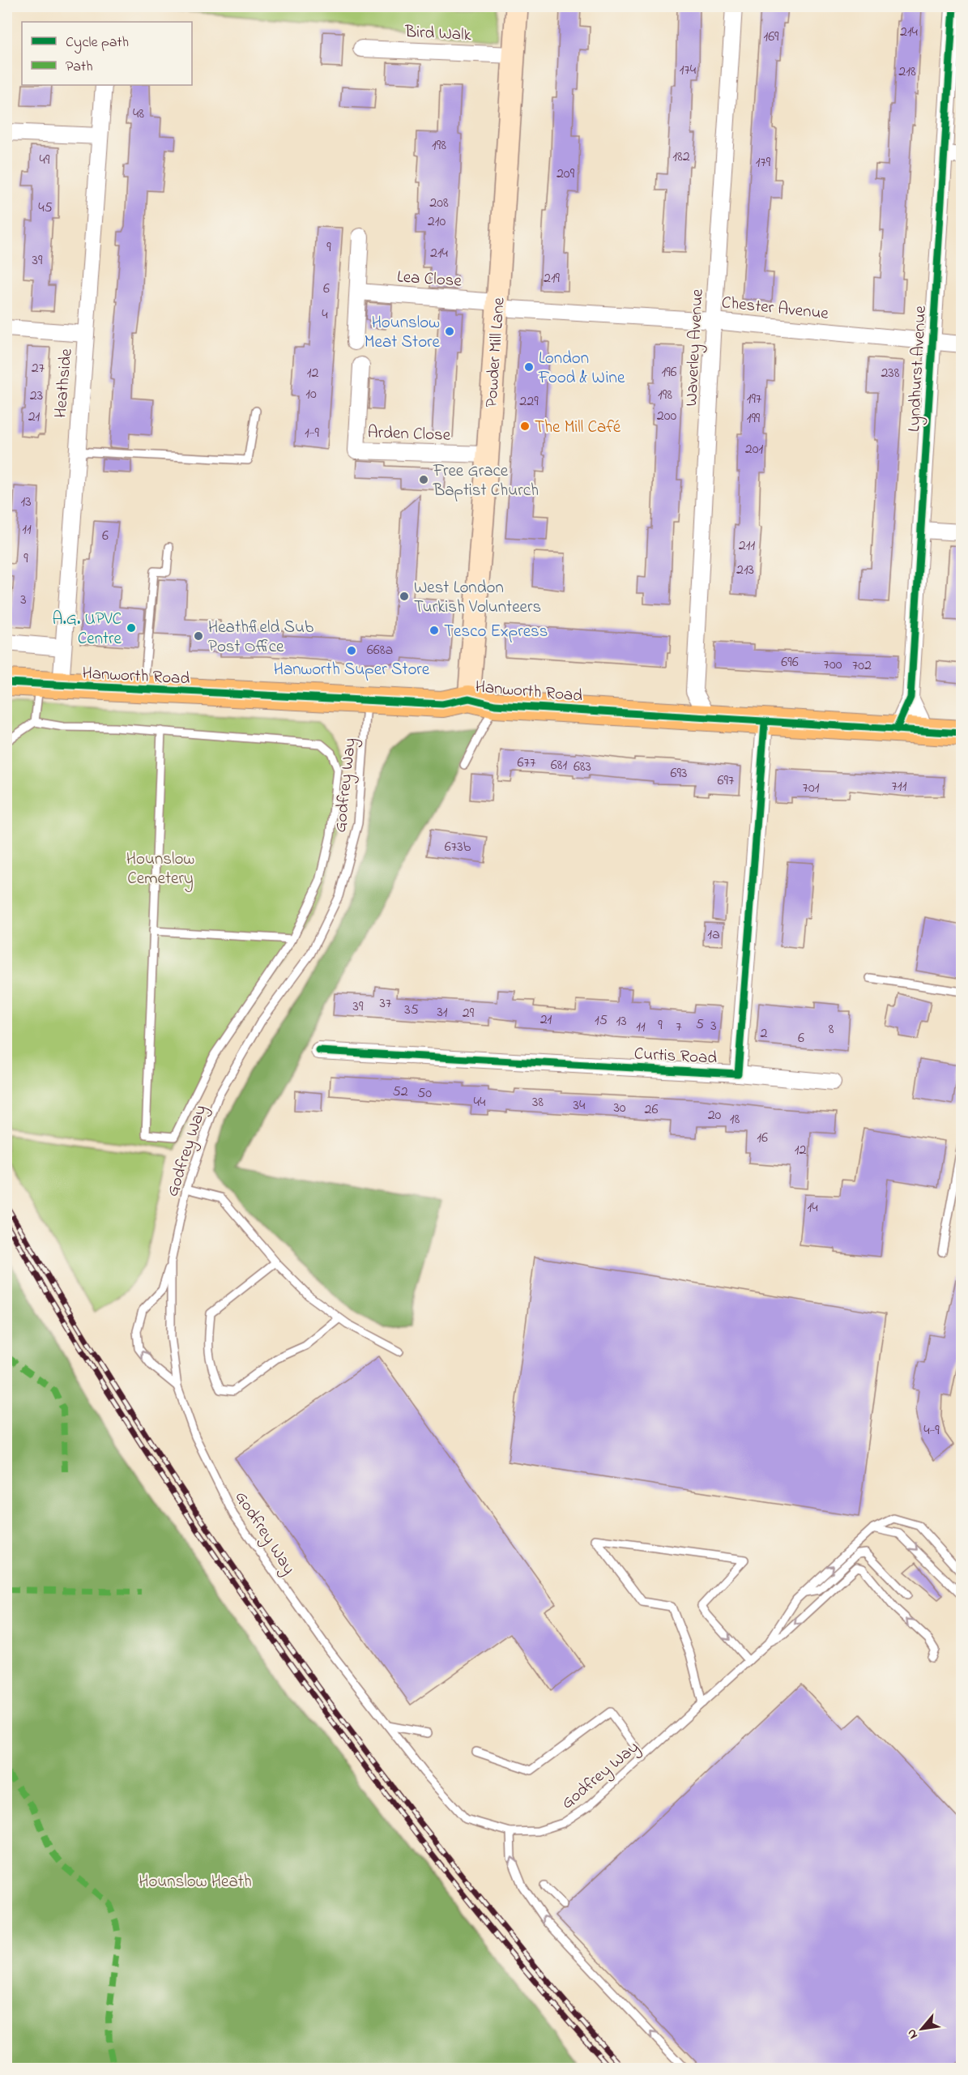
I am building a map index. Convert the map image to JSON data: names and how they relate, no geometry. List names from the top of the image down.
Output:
{
  "streets": {
    "main road": ["Hanworth Road"],
    "street": [
      "Bird Walk",
      "Lea Close",
      "Chester Avenue",
      "Waverley Avenue",
      "Powder Mill Lane",
      "Lyndhurst Avenue",
      "Heathside",
      "Arden Close",
      "Curtis Road"
    ],
    "lane": ["Godfrey Way"]
  },
  "crossings": [
    ["Bird Walk", "Powder Mill Lane"],
    ["Lea Close", "Chester Avenue"],
    ["Lea Close", "Powder Mill Lane"],
    ["Chester Avenue", "Waverley Avenue"],
    ["Chester Avenue", "Powder Mill Lane"],
    ["Chester Avenue", "Lyndhurst Avenue"],
    ["Powder Mill Lane", "Arden Close"],
    ["Powder Mill Lane", "Hanworth Road"],
    ["Lyndhurst Avenue", "Hanworth Road"],
    ["Heathside", "Hanworth Road"],
    ["Hanworth Road", "Godfrey Way"],
    ["Hanworth Road", "Curtis Road"]
  ],
  "parks": ["Hounslow Cemetery", "Hounslow Heath"],
  "places": [
    "Hounslow Meat Store",
    "London Food & Wine",
    "The Mill Café",
    "Free Grace Baptist Church",
    "West London Turkish Volunteers",
    "A.G. UPVC Centre",
    "Tesco Express",
    "Heathfield Sub Post Office",
    "Hanworth Super Store"
  ],
  "house_numbers": [
    "214",
    "169",
    "174",
    "218",
    "48",
    "198",
    "182",
    "49",
    "179",
    "209",
    "208",
    "45",
    "210",
    "9",
    "214",
    "39",
    "219",
    "6",
    "4",
    "27",
    "196",
    "12",
    "238",
    "10",
    "198",
    "23",
    "197",
    "229",
    "200",
    "21",
    "199",
    "1-9",
    "201",
    "13",
    "11",
    "6",
    "211",
    "9",
    "213",
    "3",
    "668a",
    "696",
    "700",
    "702",
    "677",
    "681",
    "683",
    "693",
    "697",
    "711",
    "701",
    "673b",
    "1a",
    "37",
    "39",
    "35",
    "31",
    "29",
    "21",
    "15",
    "13",
    "5",
    "9",
    "3",
    "11",
    "7",
    "8",
    "2",
    "6",
    "52",
    "50",
    "44",
    "38",
    "34",
    "30",
    "26",
    "20",
    "18",
    "16",
    "12",
    "14",
    "4-9"
  ],
  "legend": ["Cycle path", "Path"],
  "north": "bottom left"
}
